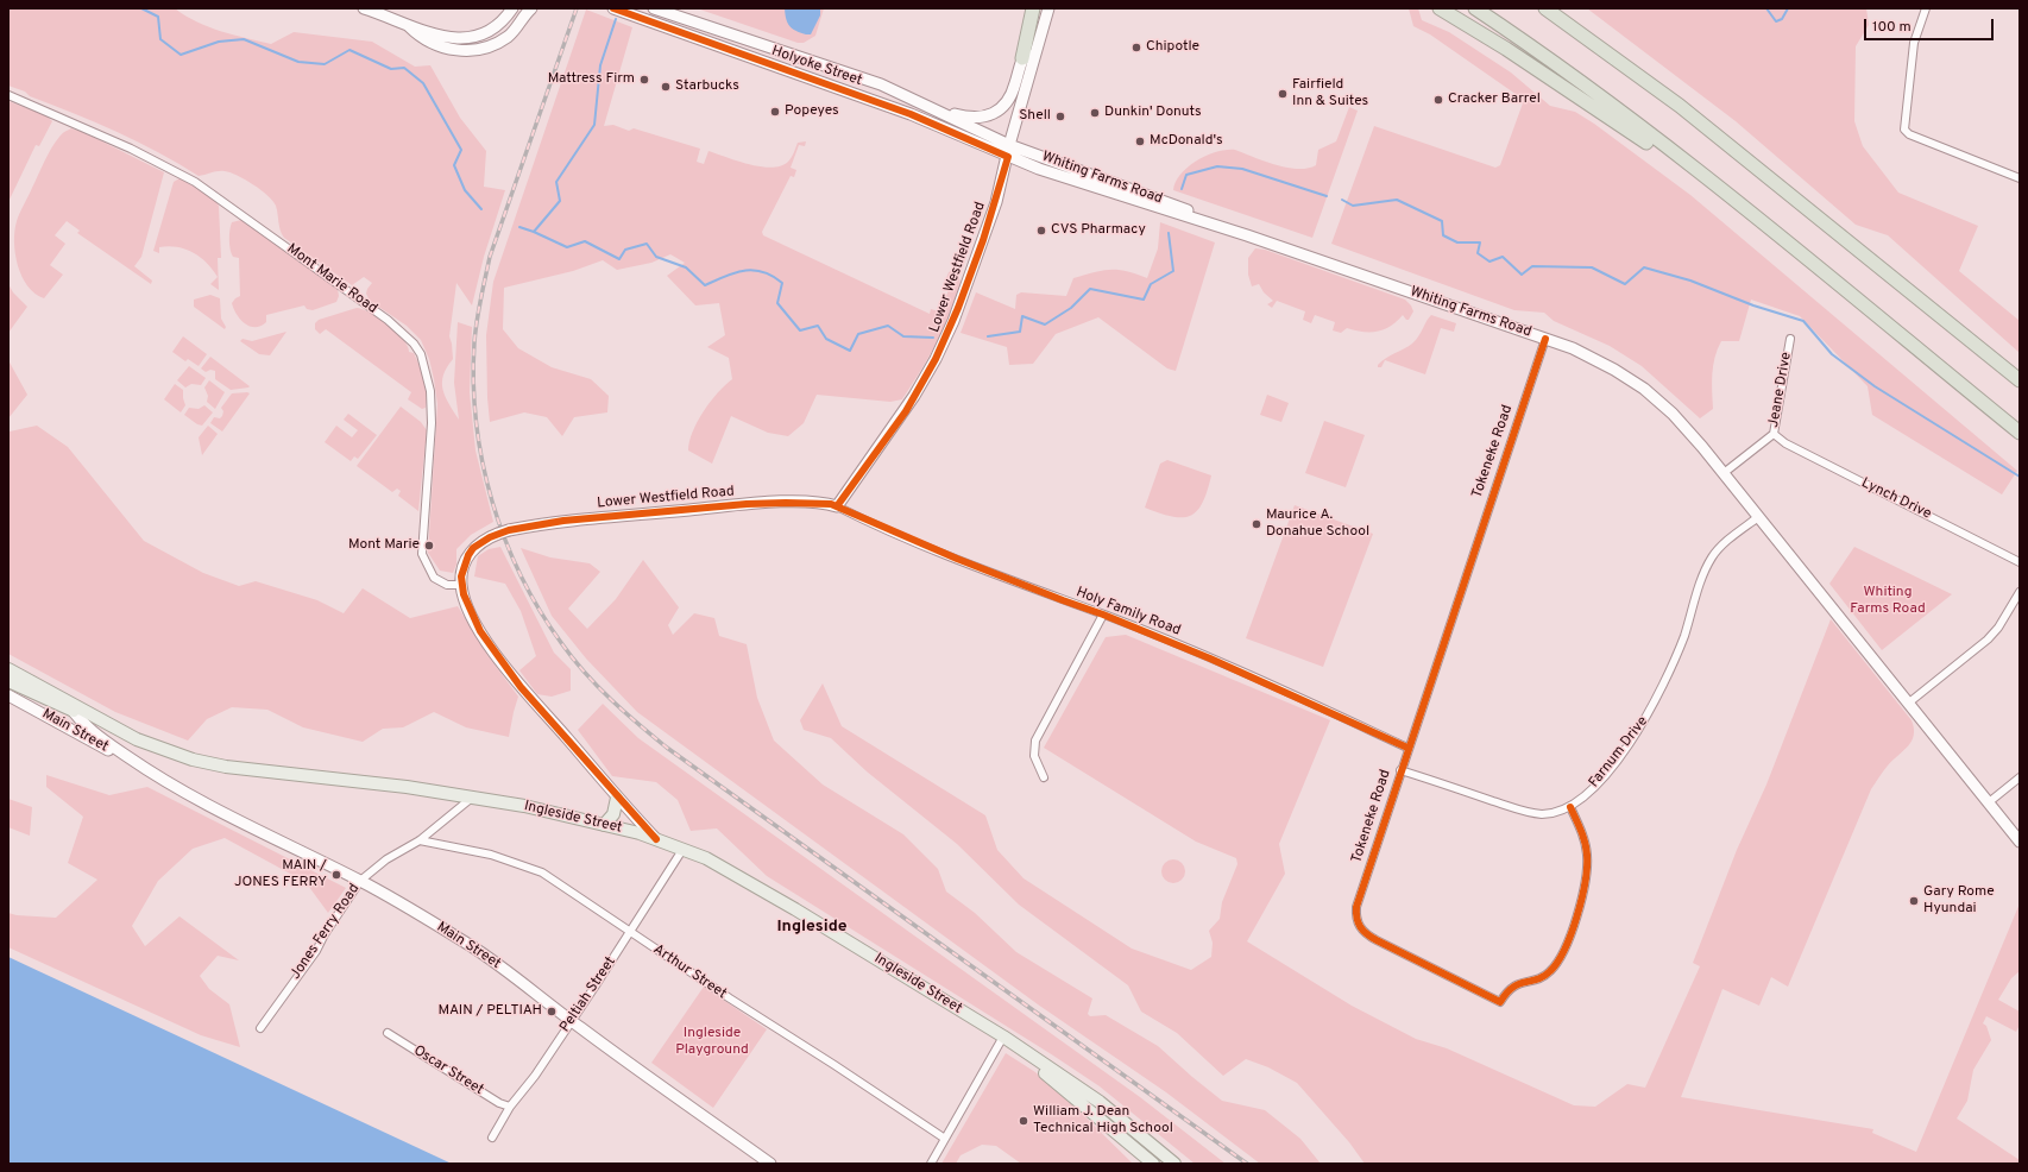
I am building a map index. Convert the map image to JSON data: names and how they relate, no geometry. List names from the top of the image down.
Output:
{
  "streets": {
    "main road": [
      "Holyoke Street",
      "Whiting Farms Road",
      "Lower Westfield Road",
      "Main Street",
      "Ingleside Street"
    ],
    "street": [
      "Mont Marie Road",
      "Jeane Drive",
      "Tokeneke Road",
      "Lynch Drive",
      "Holy Family Road",
      "Farnum Drive",
      "Jones Ferry Road",
      "Arthur Street",
      "Peltiah Street",
      "Oscar Street"
    ]
  },
  "crossings": [
    ["Holyoke Street", "Whiting Farms Road"],
    ["Holyoke Street", "Lower Westfield Road"],
    ["Whiting Farms Road", "Lower Westfield Road"],
    ["Whiting Farms Road", "Jeane Drive"],
    ["Whiting Farms Road", "Tokeneke Road"],
    ["Whiting Farms Road", "Farnum Drive"],
    ["Lower Westfield Road", "Mont Marie Road"],
    ["Lower Westfield Road", "Holy Family Road"],
    ["Lower Westfield Road", "Ingleside Street"],
    ["Jeane Drive", "Lynch Drive"],
    ["Tokeneke Road", "Holy Family Road"],
    ["Tokeneke Road", "Farnum Drive"],
    ["Main Street", "Ingleside Street"],
    ["Main Street", "Jones Ferry Road"],
    ["Main Street", "Peltiah Street"],
    ["Ingleside Street", "Jones Ferry Road"],
    ["Ingleside Street", "Peltiah Street"],
    ["Jones Ferry Road", "Arthur Street"],
    ["Arthur Street", "Peltiah Street"],
    ["Peltiah Street", "Oscar Street"]
  ],
  "districts": ["Ingleside"],
  "parks": ["Whiting Farms Road", "Ingleside Playground"],
  "places": [
    "Chipotle",
    "Mattress Firm",
    "Starbucks",
    "Fairfield Inn & Suites",
    "Cracker Barrel",
    "Popeyes",
    "Dunkin' Donuts",
    "Shell",
    "McDonald's",
    "CVS Pharmacy",
    "Maurice A. Donahue School",
    "Mont Marie",
    "MAIN / JONES FERRY",
    "Gary Rome Hyundai",
    "MAIN / PELTIAH",
    "William J. Dean Technical High School"
  ],
  "scale_bar": "100 m"
}
